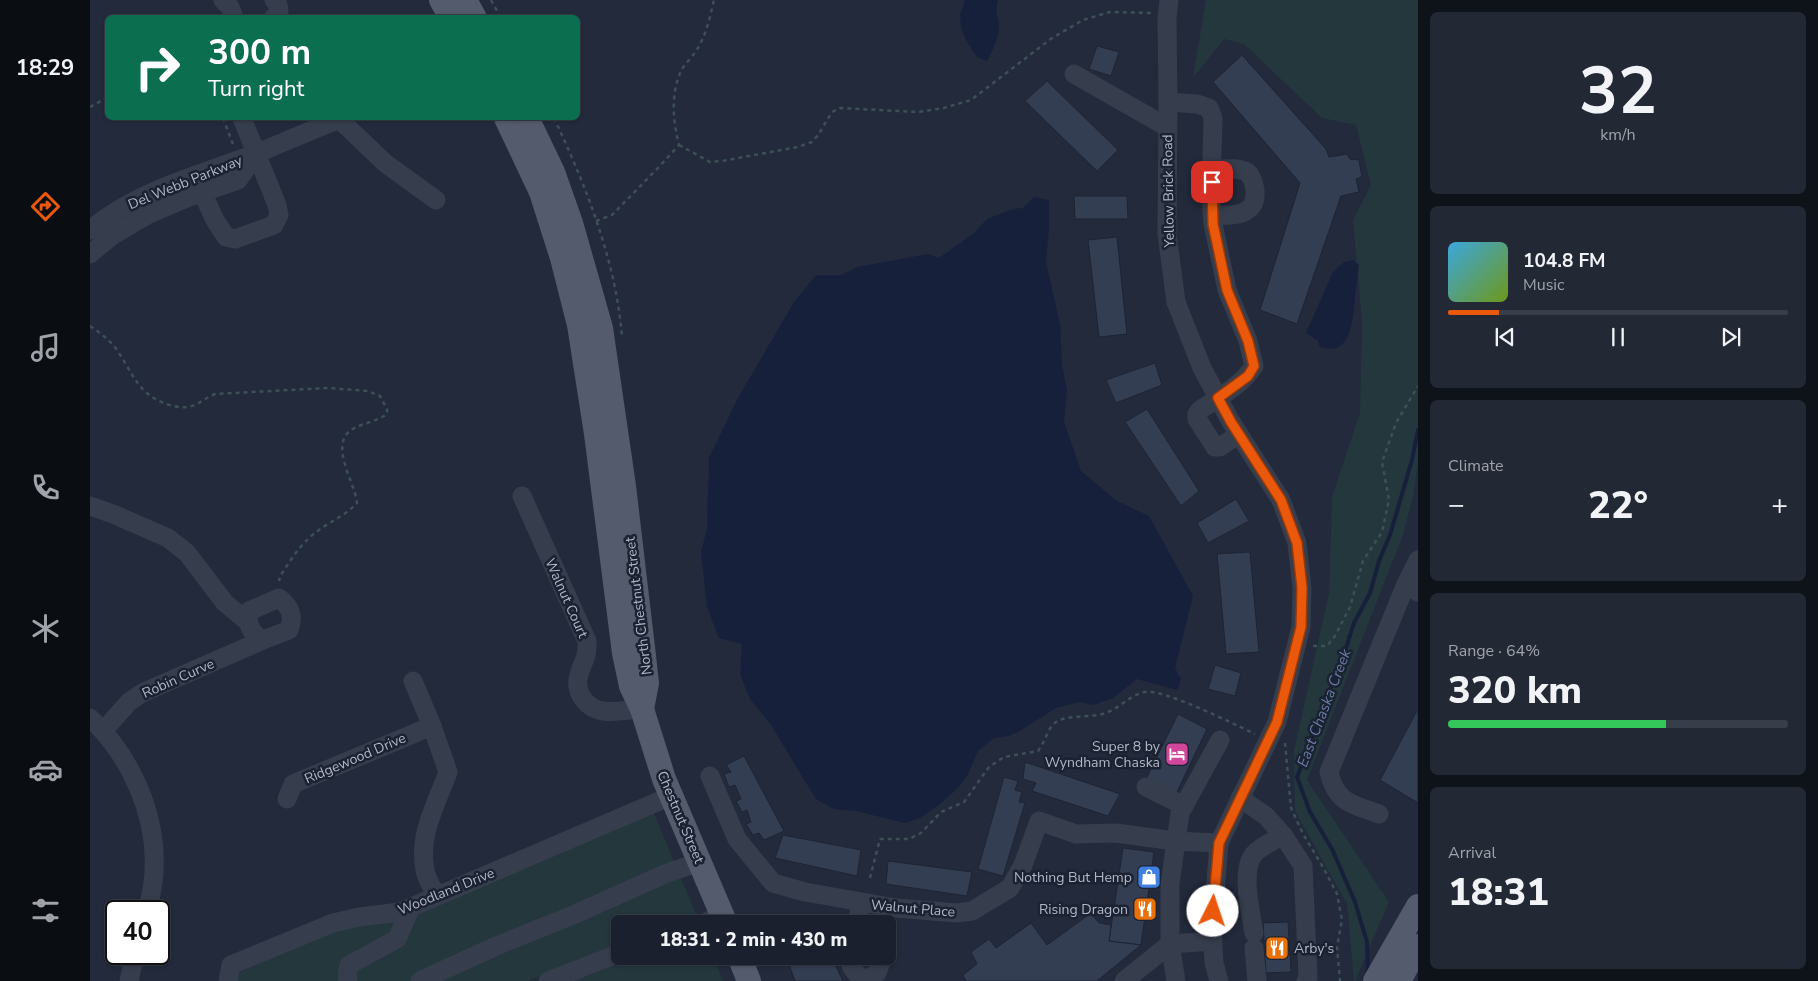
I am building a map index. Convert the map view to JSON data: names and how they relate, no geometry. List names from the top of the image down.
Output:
{
  "streets": {
    "main road": ["North Chestnut Street", "Chestnut Street"],
    "street": [
      "Del Webb Parkway",
      "Yellow Brick Road",
      "Walnut Court",
      "Robin Curve",
      "Ridgewood Drive",
      "Woodland Drive",
      "Walnut Place"
    ]
  },
  "crossings": [
    ["Yellow Brick Road", "Walnut Place"],
    ["Walnut Court", "North Chestnut Street"],
    ["Walnut Court", "Chestnut Street"],
    ["North Chestnut Street", "Chestnut Street"],
    ["Chestnut Street", "Woodland Drive"]
  ],
  "water": ["East Chaska Creek"],
  "places": {
    "hotel": ["Super 8 by Wyndham Chaska"],
    "shop": ["Nothing But Hemp"],
    "restaurant": ["Rising Dragon", "Arby's"]
  },
  "page": {
    "tabs": "18:29",
    "tile": [
      ["32", "km/h"],
      "Climate",
      ["Range · 64%", "320 km"],
      ["Arrival", "18:31"]
    ],
    "turn": ["300 m", "Turn right"],
    "song": ["104.8 FM", "Music"],
    "heat": ["−", "22°", "+"],
    "limit": "40",
    "trip": "18:31 · 2 min · 430 m"
  }
}
